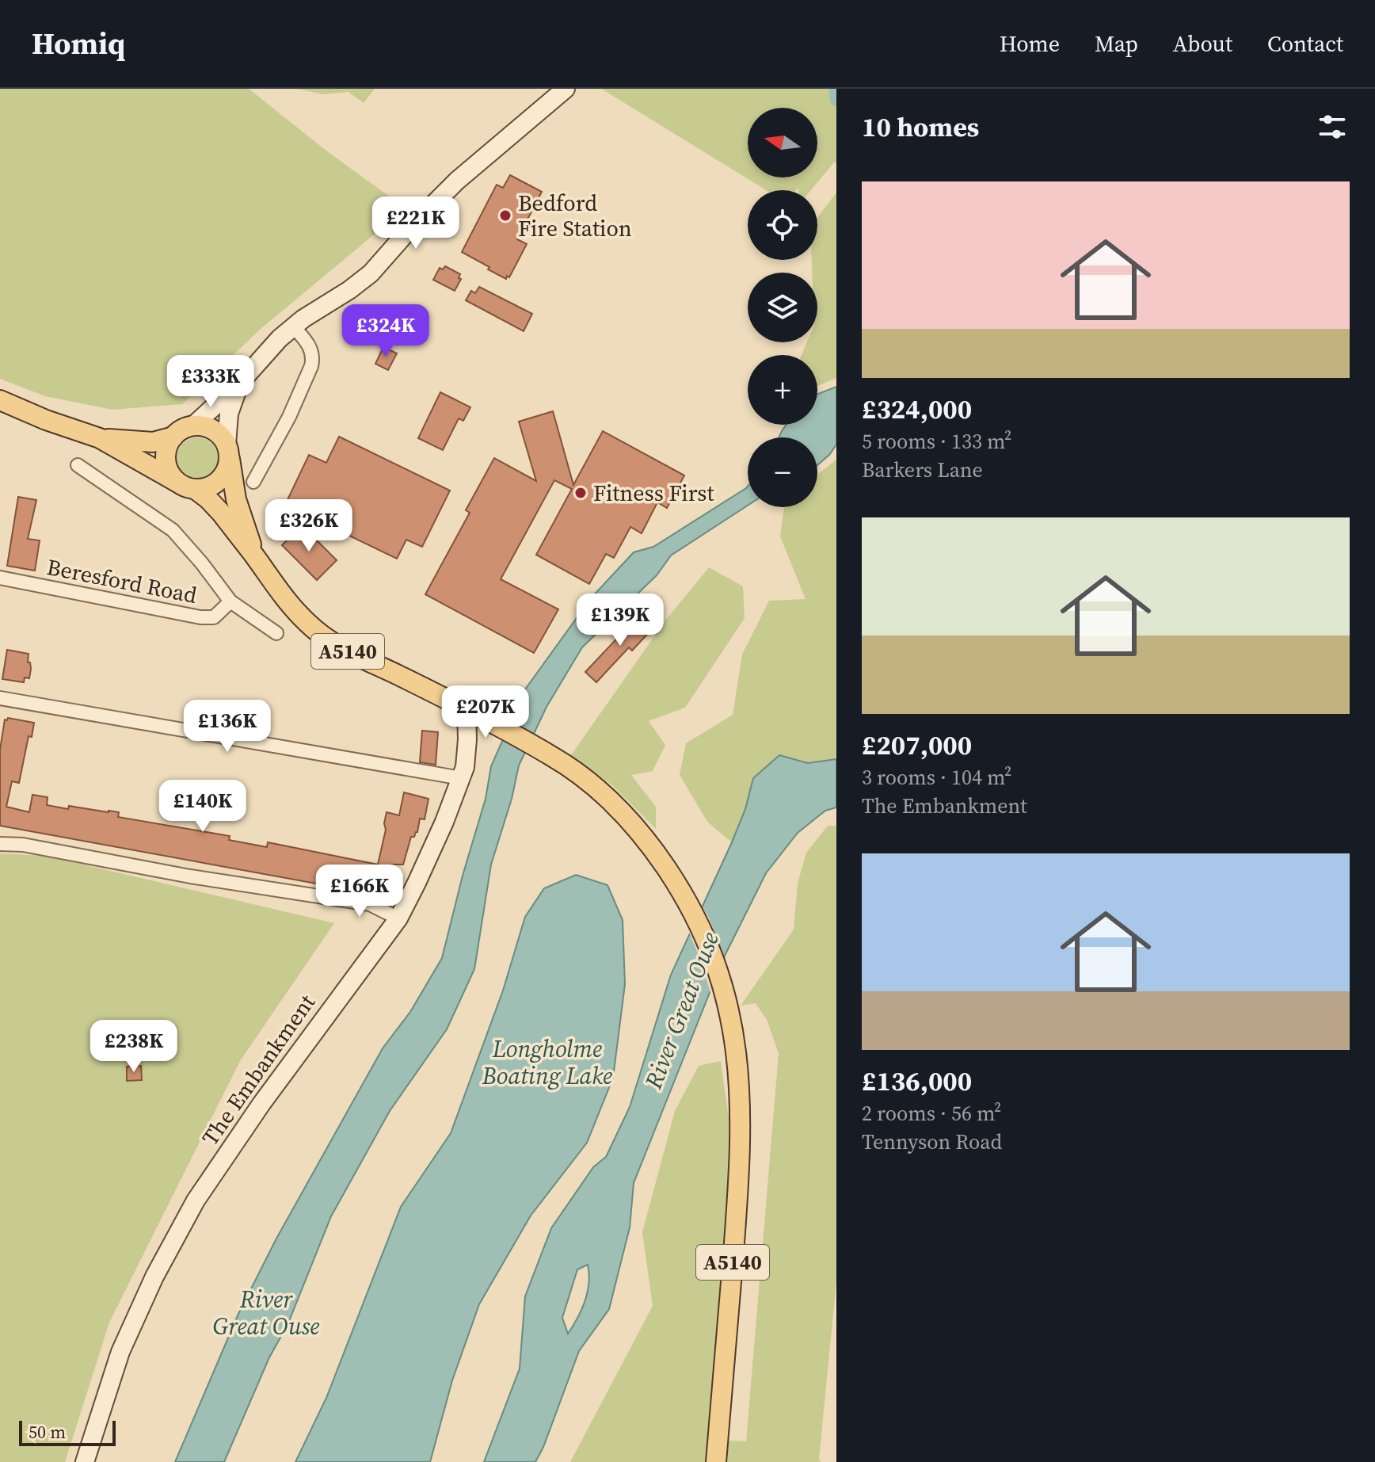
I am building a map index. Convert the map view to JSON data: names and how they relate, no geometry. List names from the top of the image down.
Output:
{
  "streets": {
    "main road": ["A5140"],
    "street": ["Beresford Road", "The Embankment"]
  },
  "crossings": [
    ["A5140", "The Embankment"]
  ],
  "water": ["River Great Ouse", "Longholme Boating Lake"],
  "places": ["Bedford Fire Station", "Fitness First"],
  "scale_bar": "50 m",
  "north": "left",
  "page": {
    "header": "Homiq",
    "nav": [
      "Home",
      "Map",
      "About",
      "Contact"
    ],
    "heading": "10 homes",
    "map_buttons": ["+", "−"],
    "list": [
      {
        "name": "£324,000",
        "note": "5 rooms · 133 m² · Barkers Lane"
      },
      {
        "name": "£207,000",
        "note": "3 rooms · 104 m² · The Embankment"
      },
      {
        "name": "£136,000",
        "note": "2 rooms · 56 m² · Tennyson Road"
      }
    ],
    "price": [
      "£221K",
      "£324K",
      "£333K",
      "£326K",
      "£139K",
      "£207K",
      "£136K",
      "£140K",
      "£166K",
      "£238K"
    ],
    "scale": "50 m"
  }
}
